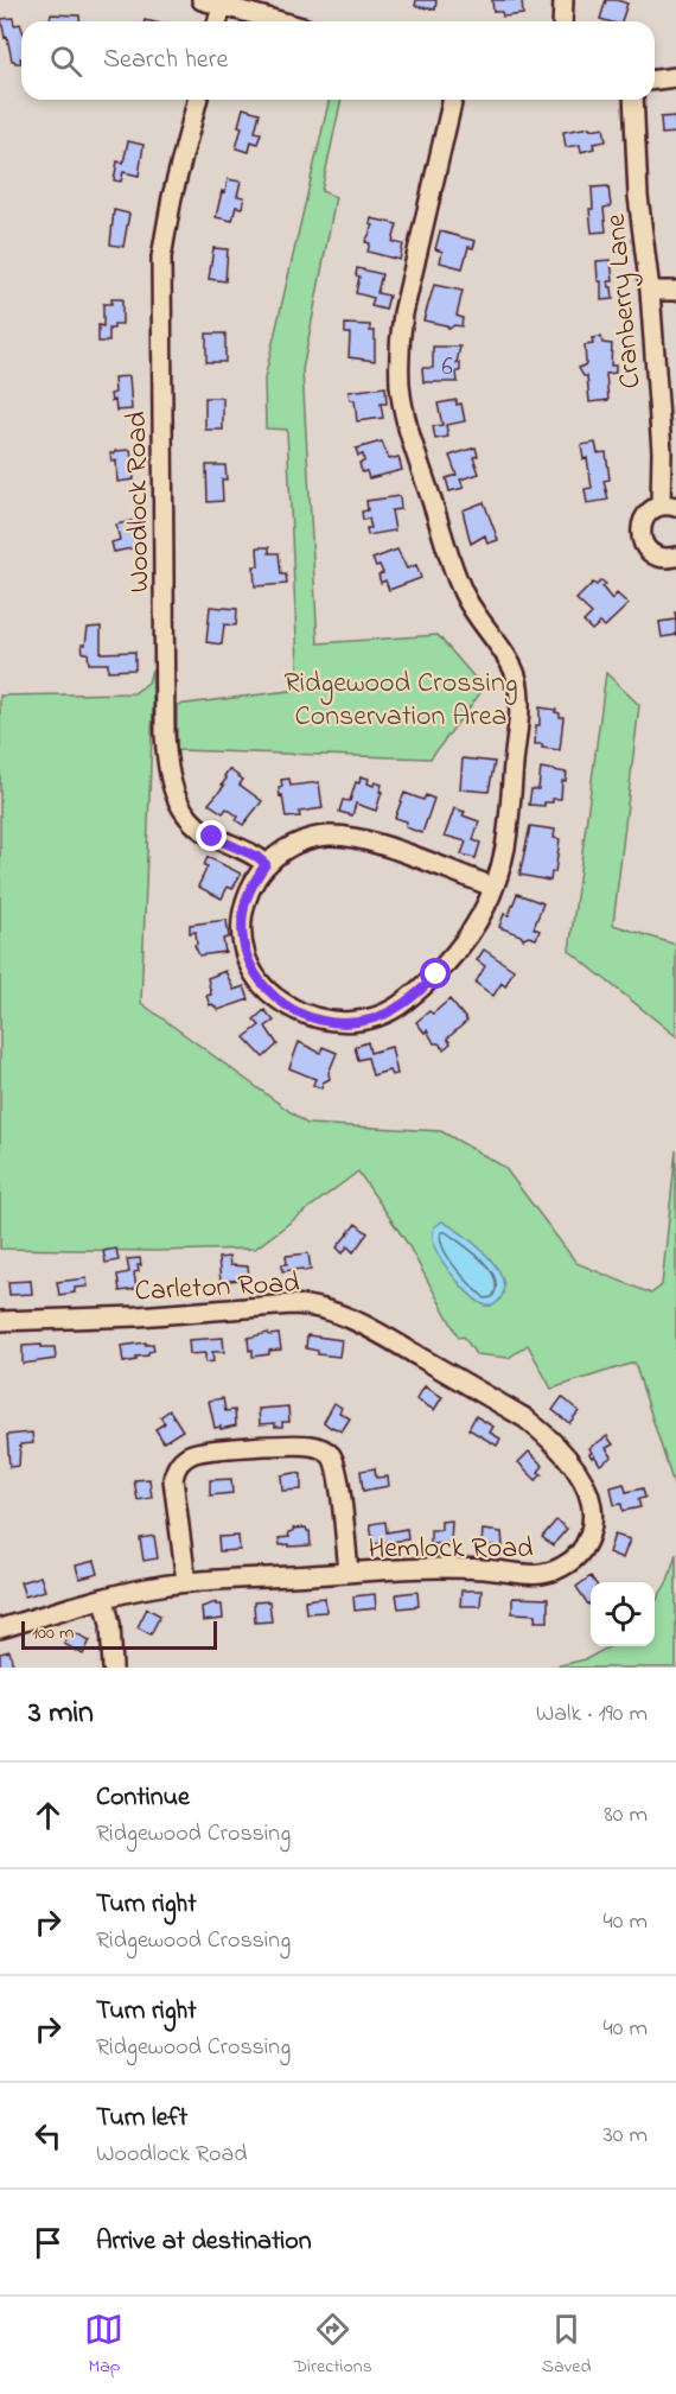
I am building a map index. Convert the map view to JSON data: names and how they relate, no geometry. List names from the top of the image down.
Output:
{
  "streets": {
    "street": [
      "Cranberry Lane",
      "Woodlock Road",
      "Carleton Road",
      "Hemlock Road"
    ]
  },
  "crossings": [
    ["Carleton Road", "Hemlock Road"]
  ],
  "parks": ["Ridgewood Crossing Conservation Area"],
  "house_numbers": ["6"],
  "scale_bar": "100 m",
  "page": {
    "search": "Search here",
    "scale": "100 m",
    "heading": ["3 min", "Walk · 190 m"],
    "list": [
      ["Continue", "Ridgewood Crossing", "80 m"],
      ["Turn right", "Ridgewood Crossing", "40 m"],
      ["Turn right", "Ridgewood Crossing", "40 m"],
      ["Turn left", "Woodlock Road", "30 m"],
      "Arrive at destination"
    ],
    "nav": ["Map", "Directions", "Saved"]
  }
}
